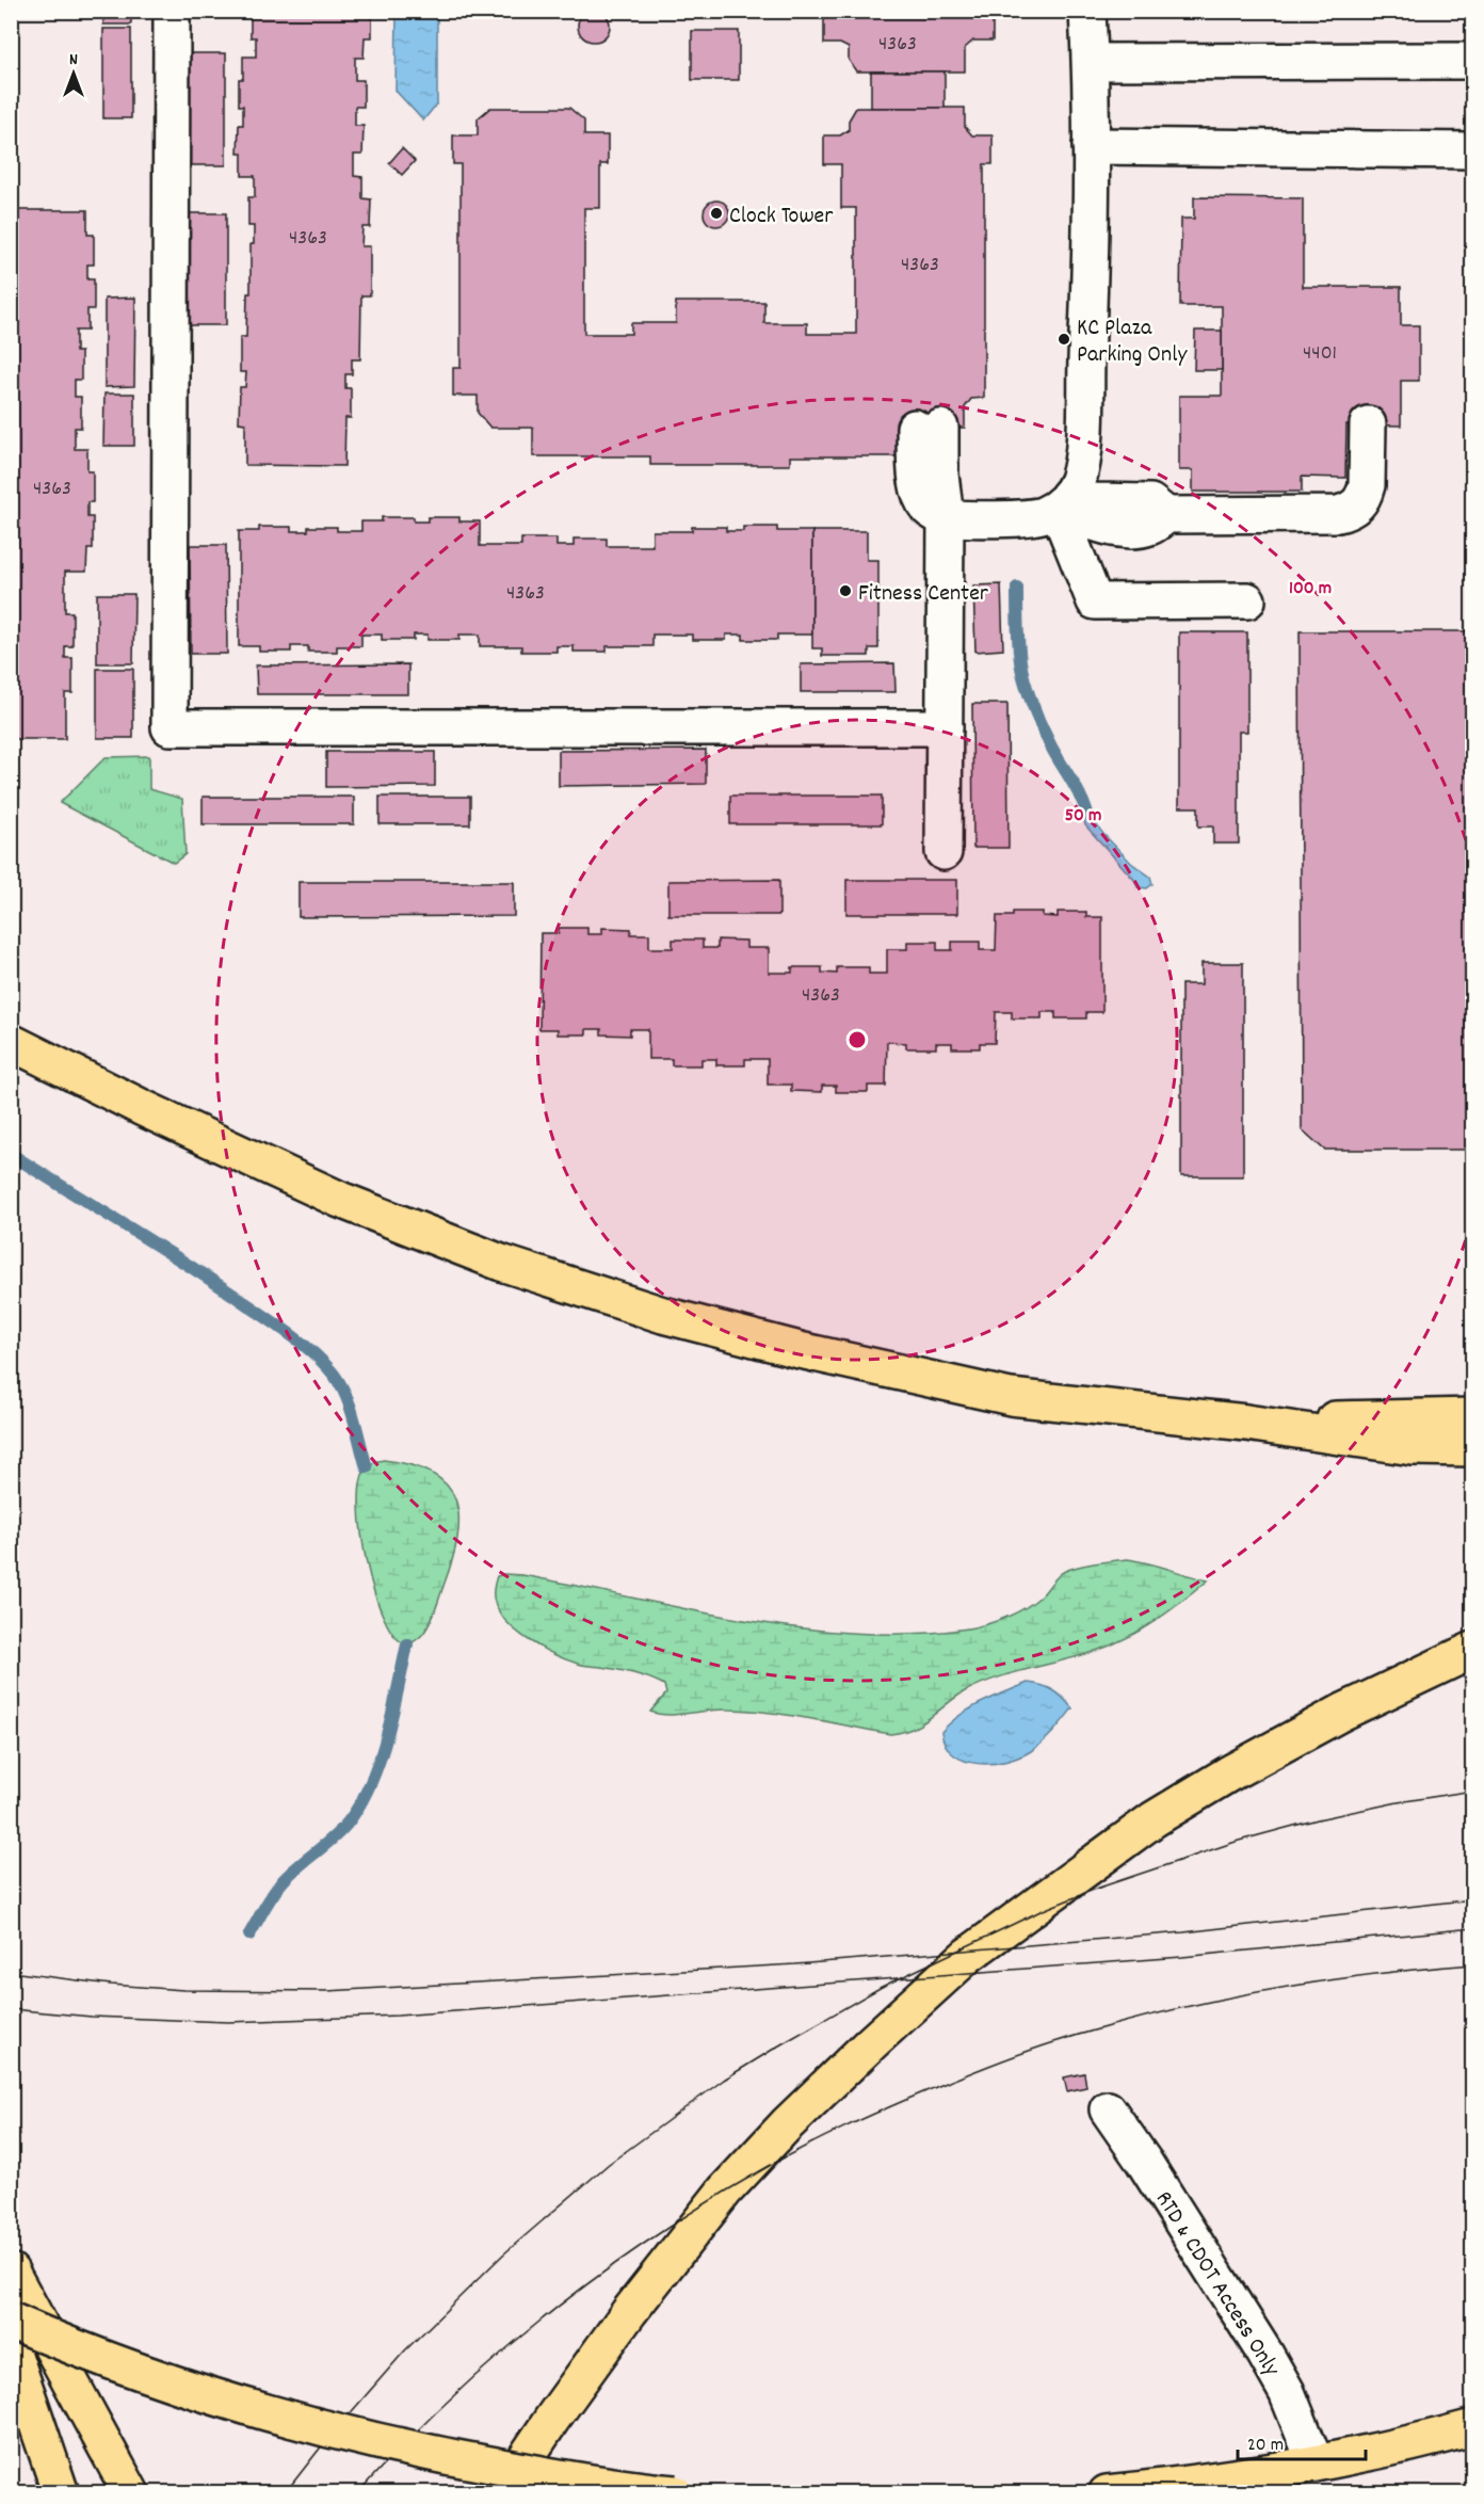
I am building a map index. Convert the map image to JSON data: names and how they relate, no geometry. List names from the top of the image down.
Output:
{
  "streets": {
    "lane": ["RTD & CDOT Access Only"]
  },
  "places": ["Clock Tower", "KC Plaza Parking Only", "Fitness Center"],
  "house_numbers": [
    "4363",
    "4363",
    "4363",
    "4401",
    "4363",
    "4363",
    "4363"
  ],
  "scale_bar": "20 m",
  "north": "top",
  "rings": ["100 m", "50 m"]
}
